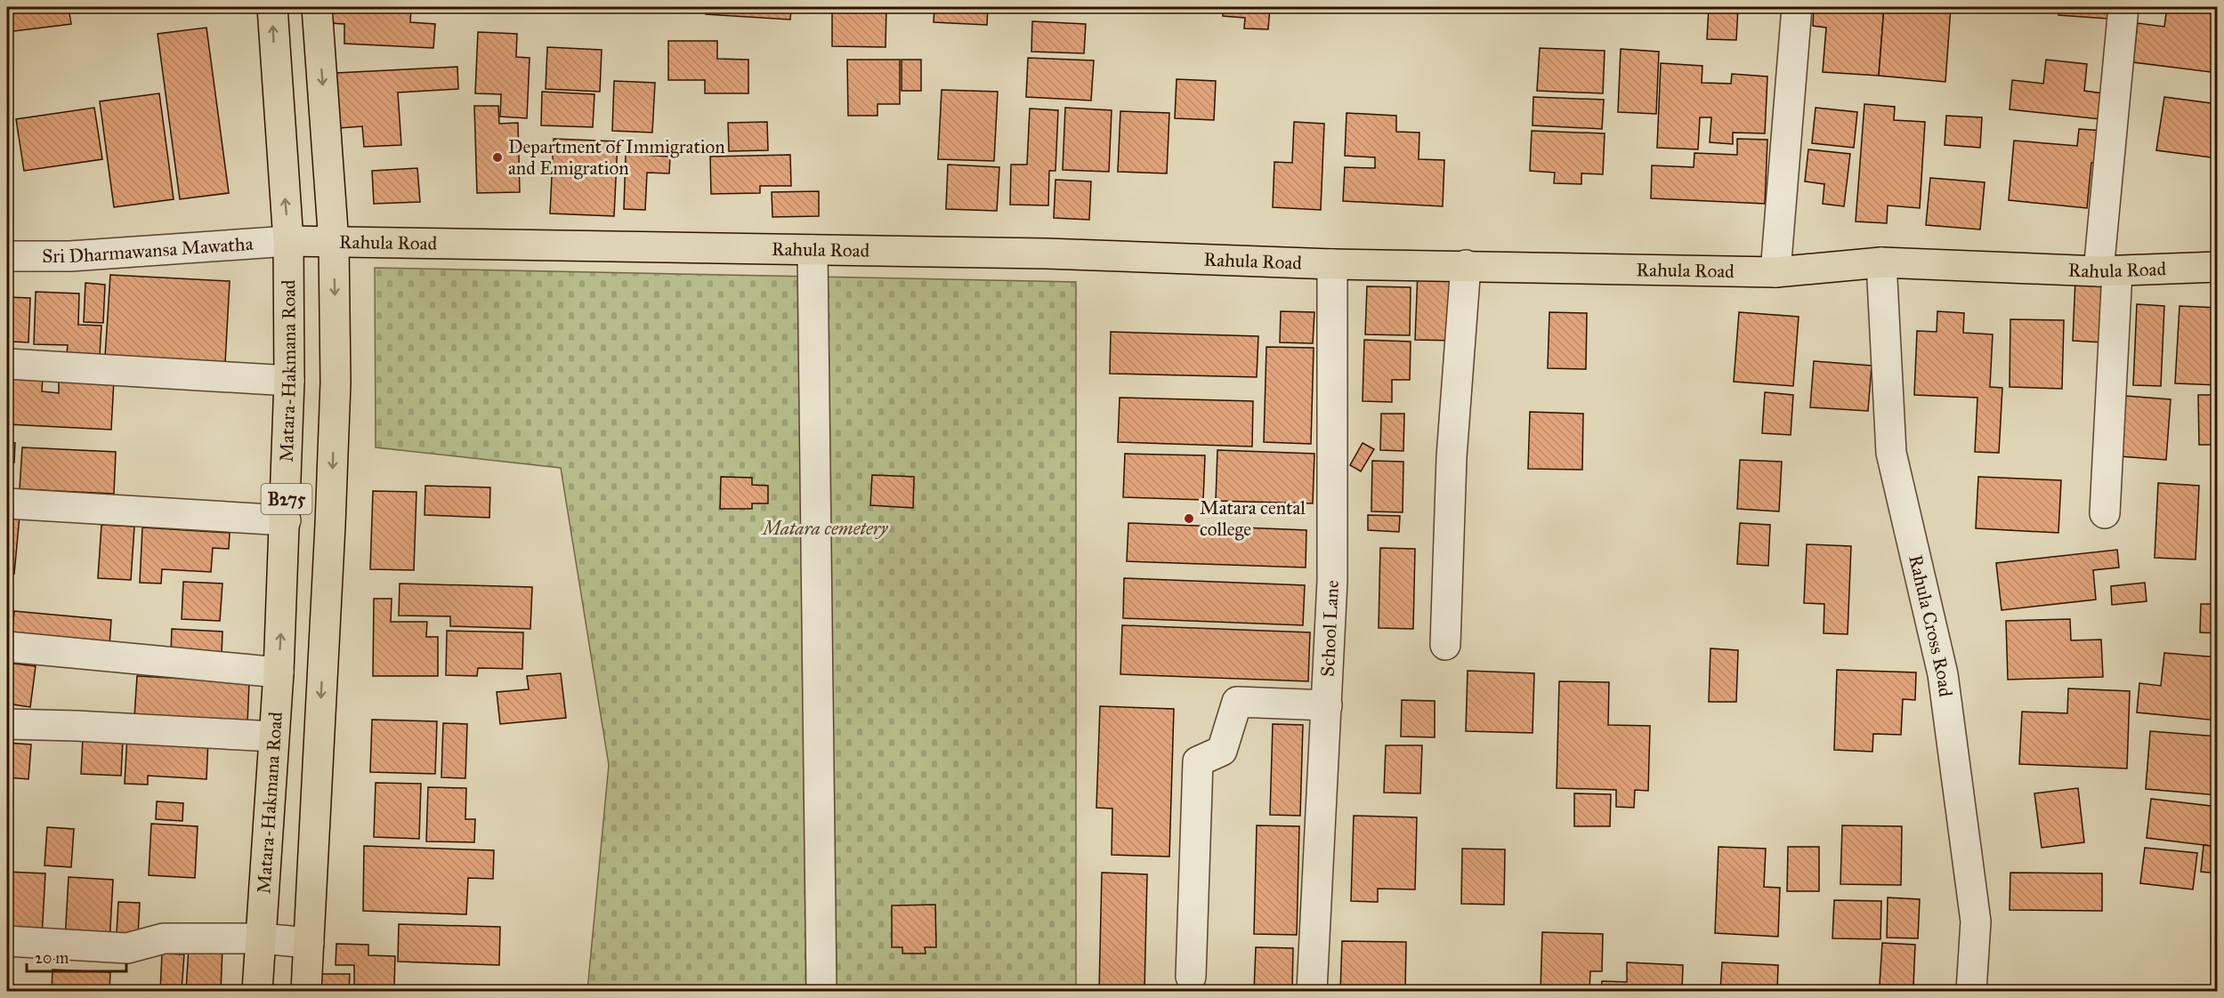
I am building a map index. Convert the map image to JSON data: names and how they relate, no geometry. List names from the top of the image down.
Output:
{
  "streets": {
    "main road": ["Rahula Road", "Matara-Hakmana Road", "B275"],
    "street": ["Sri Dharmawansa Mawatha", "Rahula Cross Road", "School Lane"]
  },
  "crossings": [
    ["Rahula Road", "Sri Dharmawansa Mawatha"],
    ["Rahula Road", "Matara-Hakmana Road"],
    ["Rahula Road", "B275"],
    ["Rahula Road", "Rahula Cross Road"],
    ["Rahula Road", "School Lane"],
    ["Sri Dharmawansa Mawatha", "Matara-Hakmana Road"]
  ],
  "parks": ["Matara cemetery"],
  "places": ["Department of Immigration and Emigration", "Matara cental college"],
  "scale_bar": "20 m"
}
